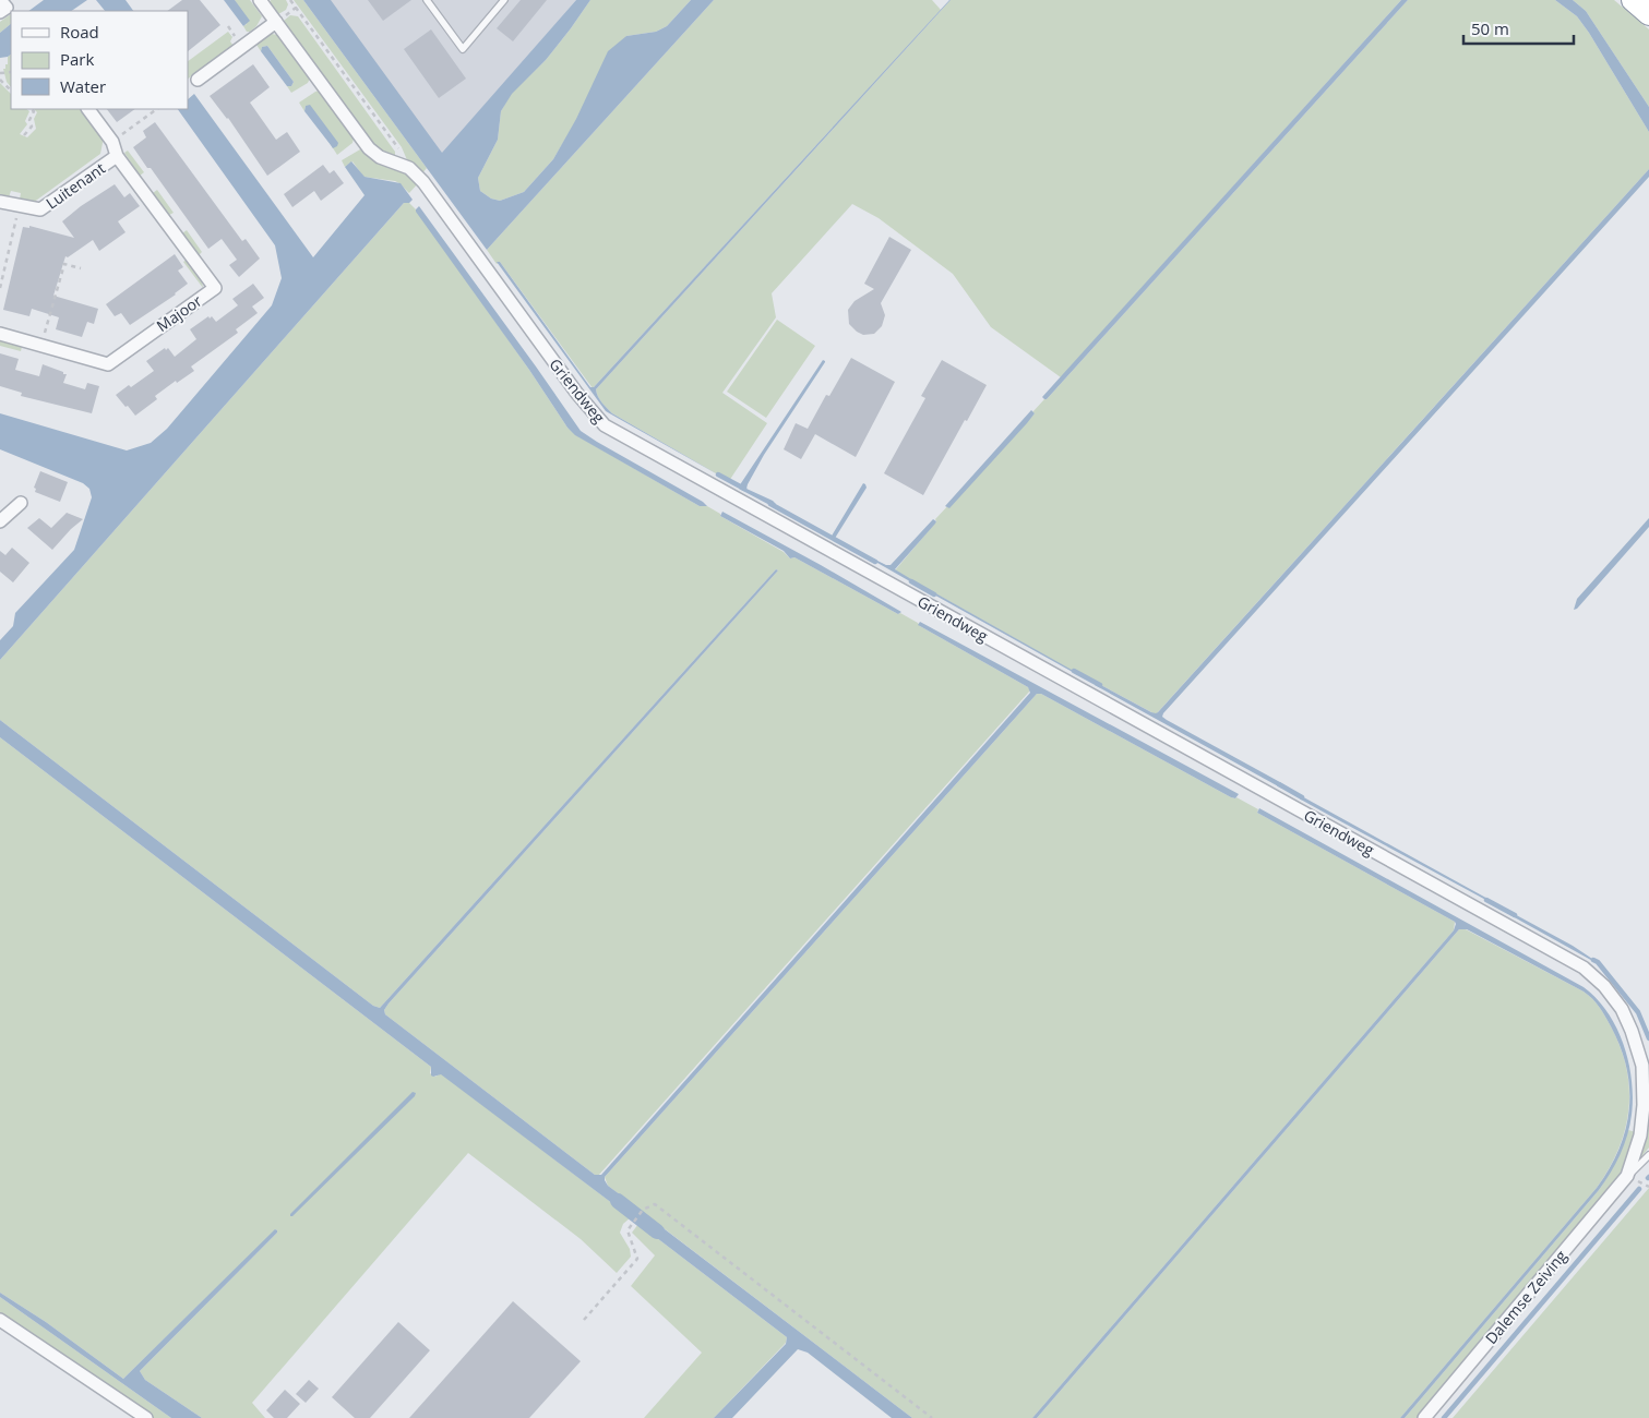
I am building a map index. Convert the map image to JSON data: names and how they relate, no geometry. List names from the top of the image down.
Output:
{
  "streets": {
    "street": [
      "Luitenant",
      "Majoor",
      "Griendweg",
      "Dalemse Zeiving"
    ]
  },
  "crossings": [
    ["Luitenant", "Majoor"],
    ["Griendweg", "Dalemse Zeiving"]
  ],
  "legend": ["Road", "Park", "Water"],
  "scale_bar": "50 m"
}
